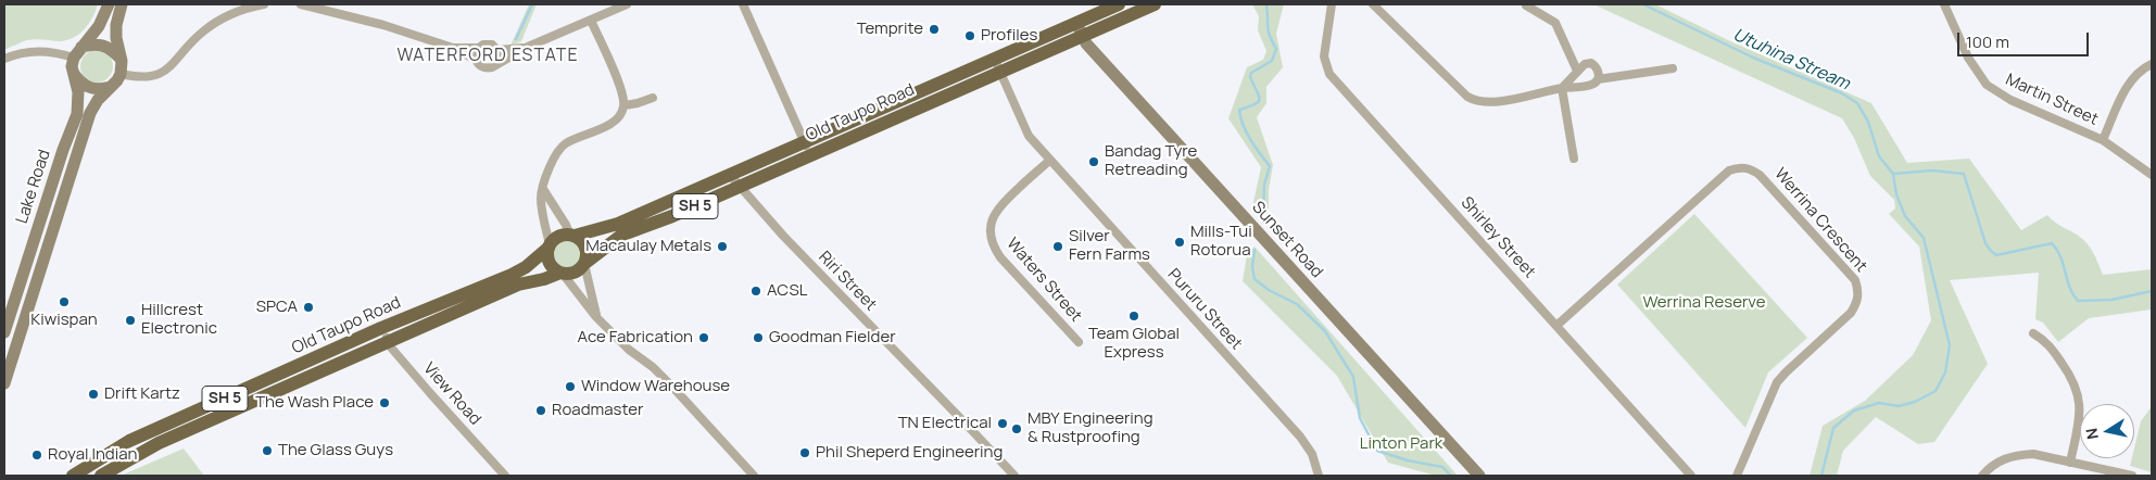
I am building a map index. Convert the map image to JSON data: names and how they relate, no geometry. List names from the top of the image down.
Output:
{
  "streets": {
    "highway": ["Old Taupo Road", "SH 5"],
    "main road": ["Lake Road", "Sunset Road"],
    "street": [
      "Martin Street",
      "Werrina Crescent",
      "Shirley Street",
      "Waters Street",
      "Riri Street",
      "Pururu Street",
      "View Road"
    ]
  },
  "crossings": [
    ["Old Taupo Road", "SH 5"],
    ["Old Taupo Road", "Sunset Road"],
    ["Old Taupo Road", "Riri Street"],
    ["Old Taupo Road", "Pururu Street"],
    ["Old Taupo Road", "View Road"],
    ["Werrina Crescent", "Shirley Street"],
    ["Waters Street", "Pururu Street"]
  ],
  "districts": ["WATERFORD ESTATE"],
  "water": ["Utuhina Stream"],
  "parks": ["Werrina Reserve", "Linton Park"],
  "places": [
    "Temprite",
    "Profiles",
    "Bandag Tyre Retreading",
    "Mills-Tui Rotorua",
    "Macaulay Metals",
    "Silver Fern Farms",
    "ACSL",
    "Kiwispan",
    "SPCA",
    "Team Global Express",
    "Hillcrest Electronic",
    "Ace Fabrication",
    "Goodman Fielder",
    "Window Warehouse",
    "Drift Kartz",
    "The Wash Place",
    "Roadmaster",
    "TN Electrical",
    "MBY Engineering & Rustproofing",
    "The Glass Guys",
    "Phil Sheperd Engineering",
    "Royal Indian"
  ],
  "scale_bar": "100 m",
  "north": "left"
}
